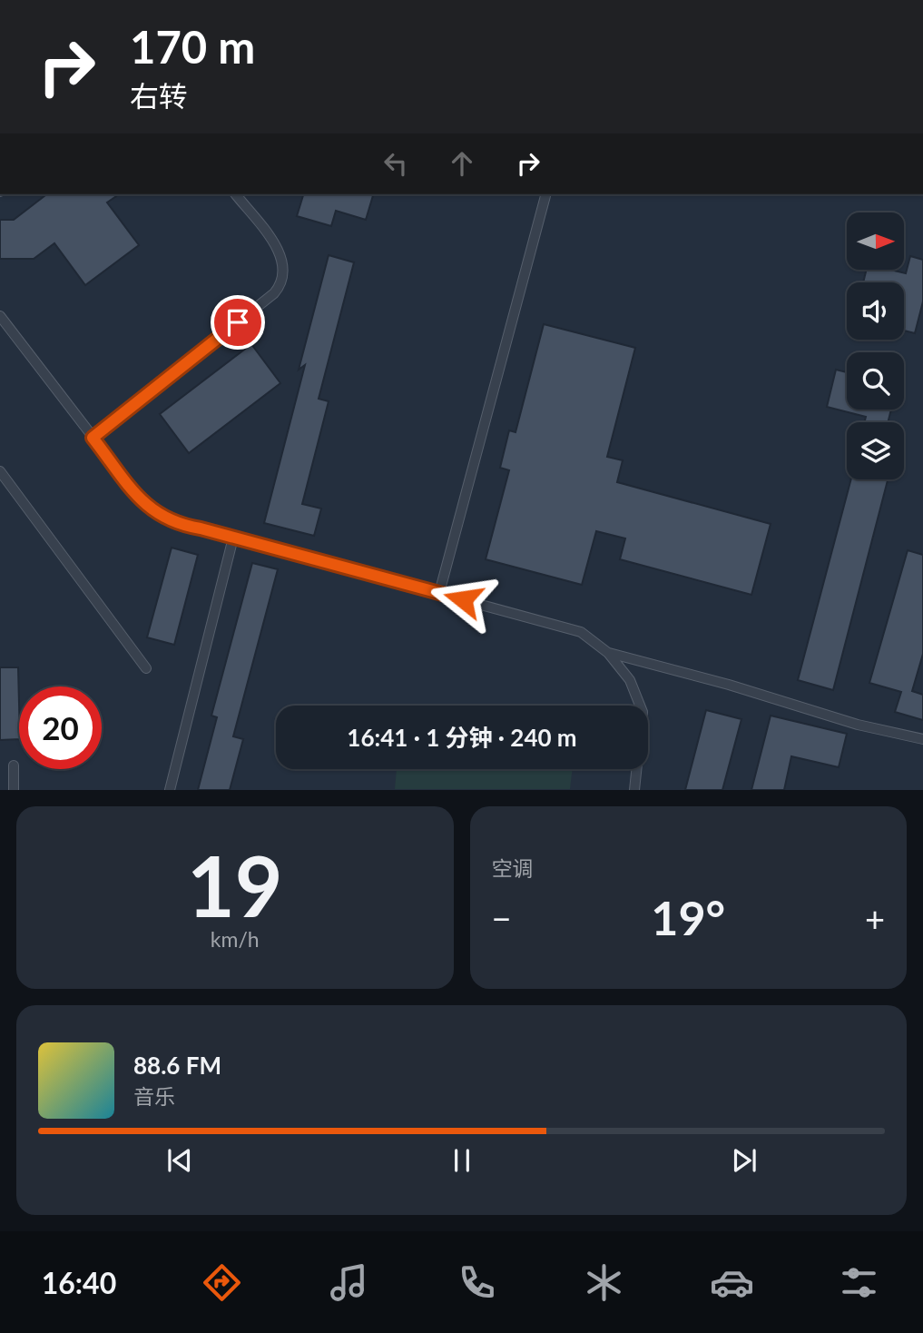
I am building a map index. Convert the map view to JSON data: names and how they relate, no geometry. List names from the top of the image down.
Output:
{
  "north": "right",
  "page": {
    "turn": ["170 m", "右转"],
    "limit": "20",
    "trip": "16:41 · 1 分钟 · 240 m",
    "tile": [
      ["19", "km/h"],
      "空调"
    ],
    "heat": ["−", "19°", "+"],
    "song": ["88.6 FM", "音乐"],
    "tabs": "16:40"
  }
}
